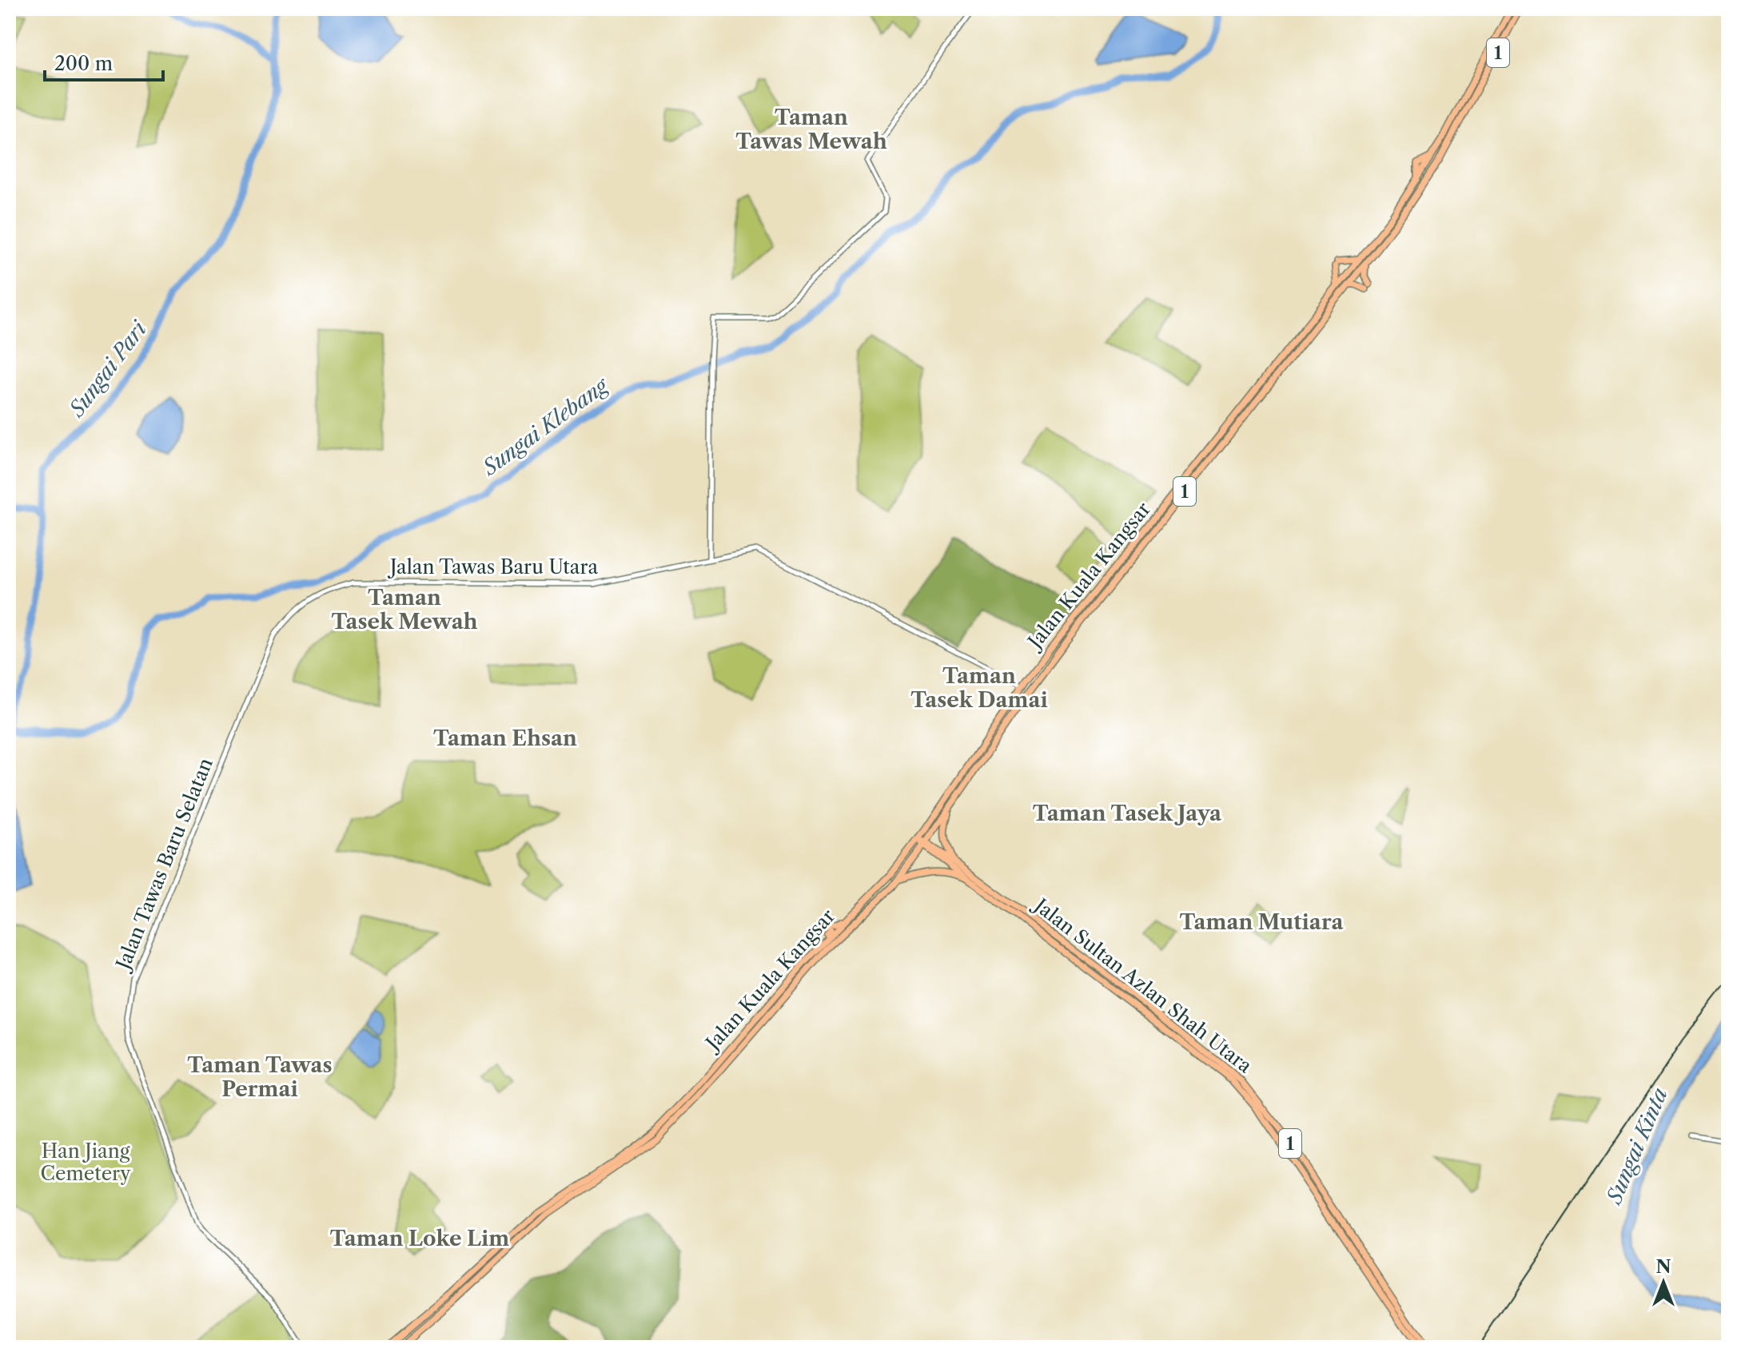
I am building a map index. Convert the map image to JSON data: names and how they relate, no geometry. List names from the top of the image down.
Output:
{
  "streets": {
    "main road": ["1", "Jalan Kuala Kangsar", "Jalan Sultan Azlan Shah Utara"],
    "street": ["Jalan Tawas Baru Utara", "Jalan Tawas Baru Selatan"]
  },
  "crossings": [
    ["Jalan Tawas Baru Utara", "Jalan Kuala Kangsar"],
    ["Jalan Tawas Baru Utara", "Jalan Tawas Baru Selatan"],
    ["Jalan Kuala Kangsar", "Jalan Sultan Azlan Shah Utara"]
  ],
  "districts": [
    "Taman Tawas Mewah",
    "Taman Tasek Mewah",
    "Taman Tasek Damai",
    "Taman Ehsan",
    "Taman Tasek Jaya",
    "Taman Mutiara",
    "Taman Tawas Permai",
    "Taman Loke Lim"
  ],
  "water": ["Sungai Pari", "Sungai Klebang", "Sungai Kinta"],
  "parks": ["Han Jiang Cemetery"],
  "scale_bar": "200 m",
  "north": "top"
}
